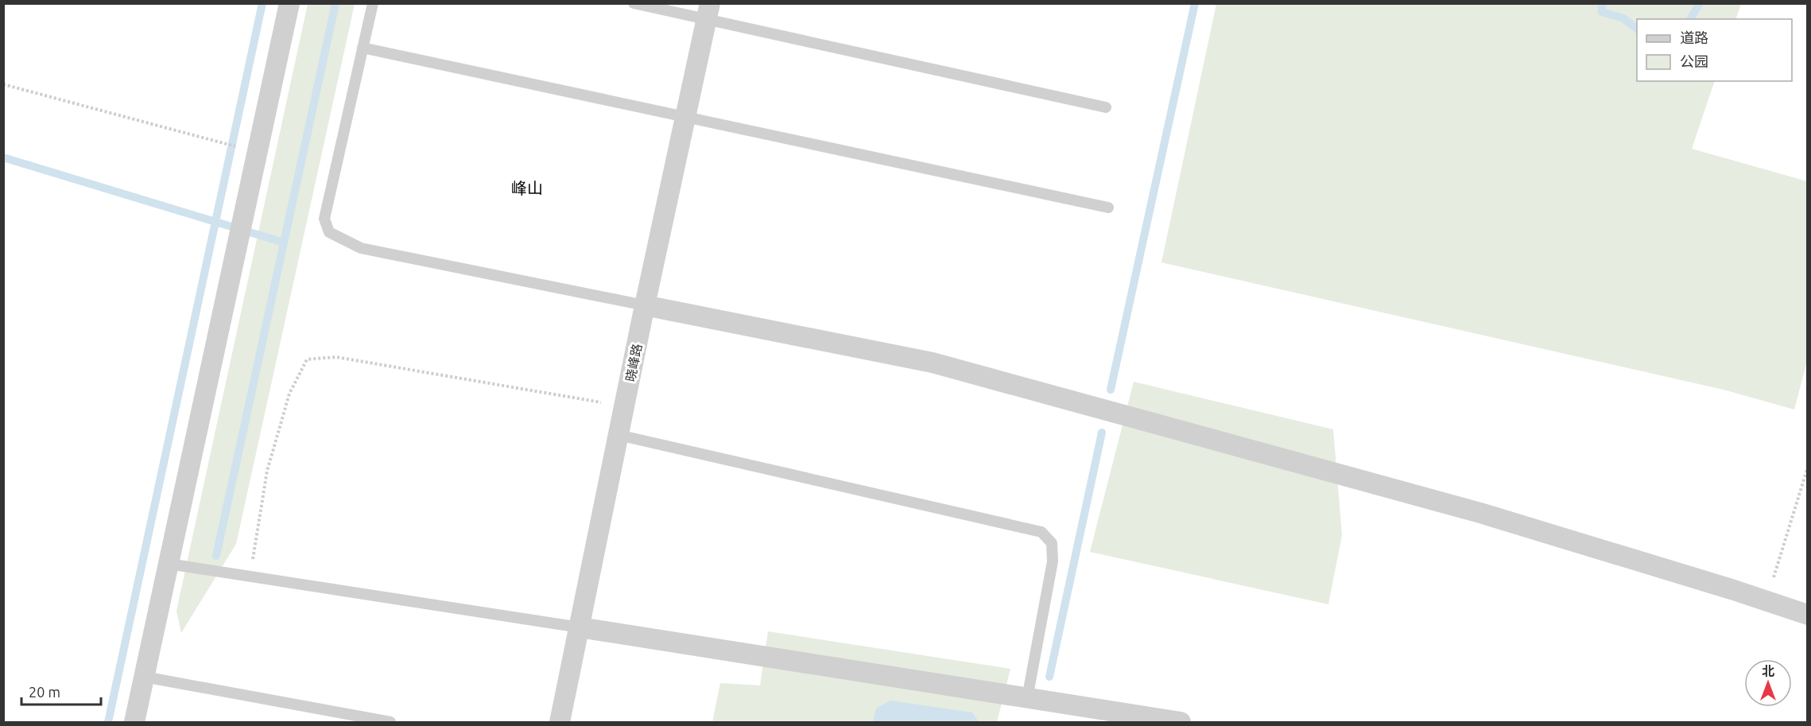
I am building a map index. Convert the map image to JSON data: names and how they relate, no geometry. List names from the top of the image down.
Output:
{
  "streets": {
    "street": ["晓峰路"]
  },
  "districts": ["峰山"],
  "legend": ["道路", "公园"],
  "scale_bar": "20 m",
  "north": "top"
}
